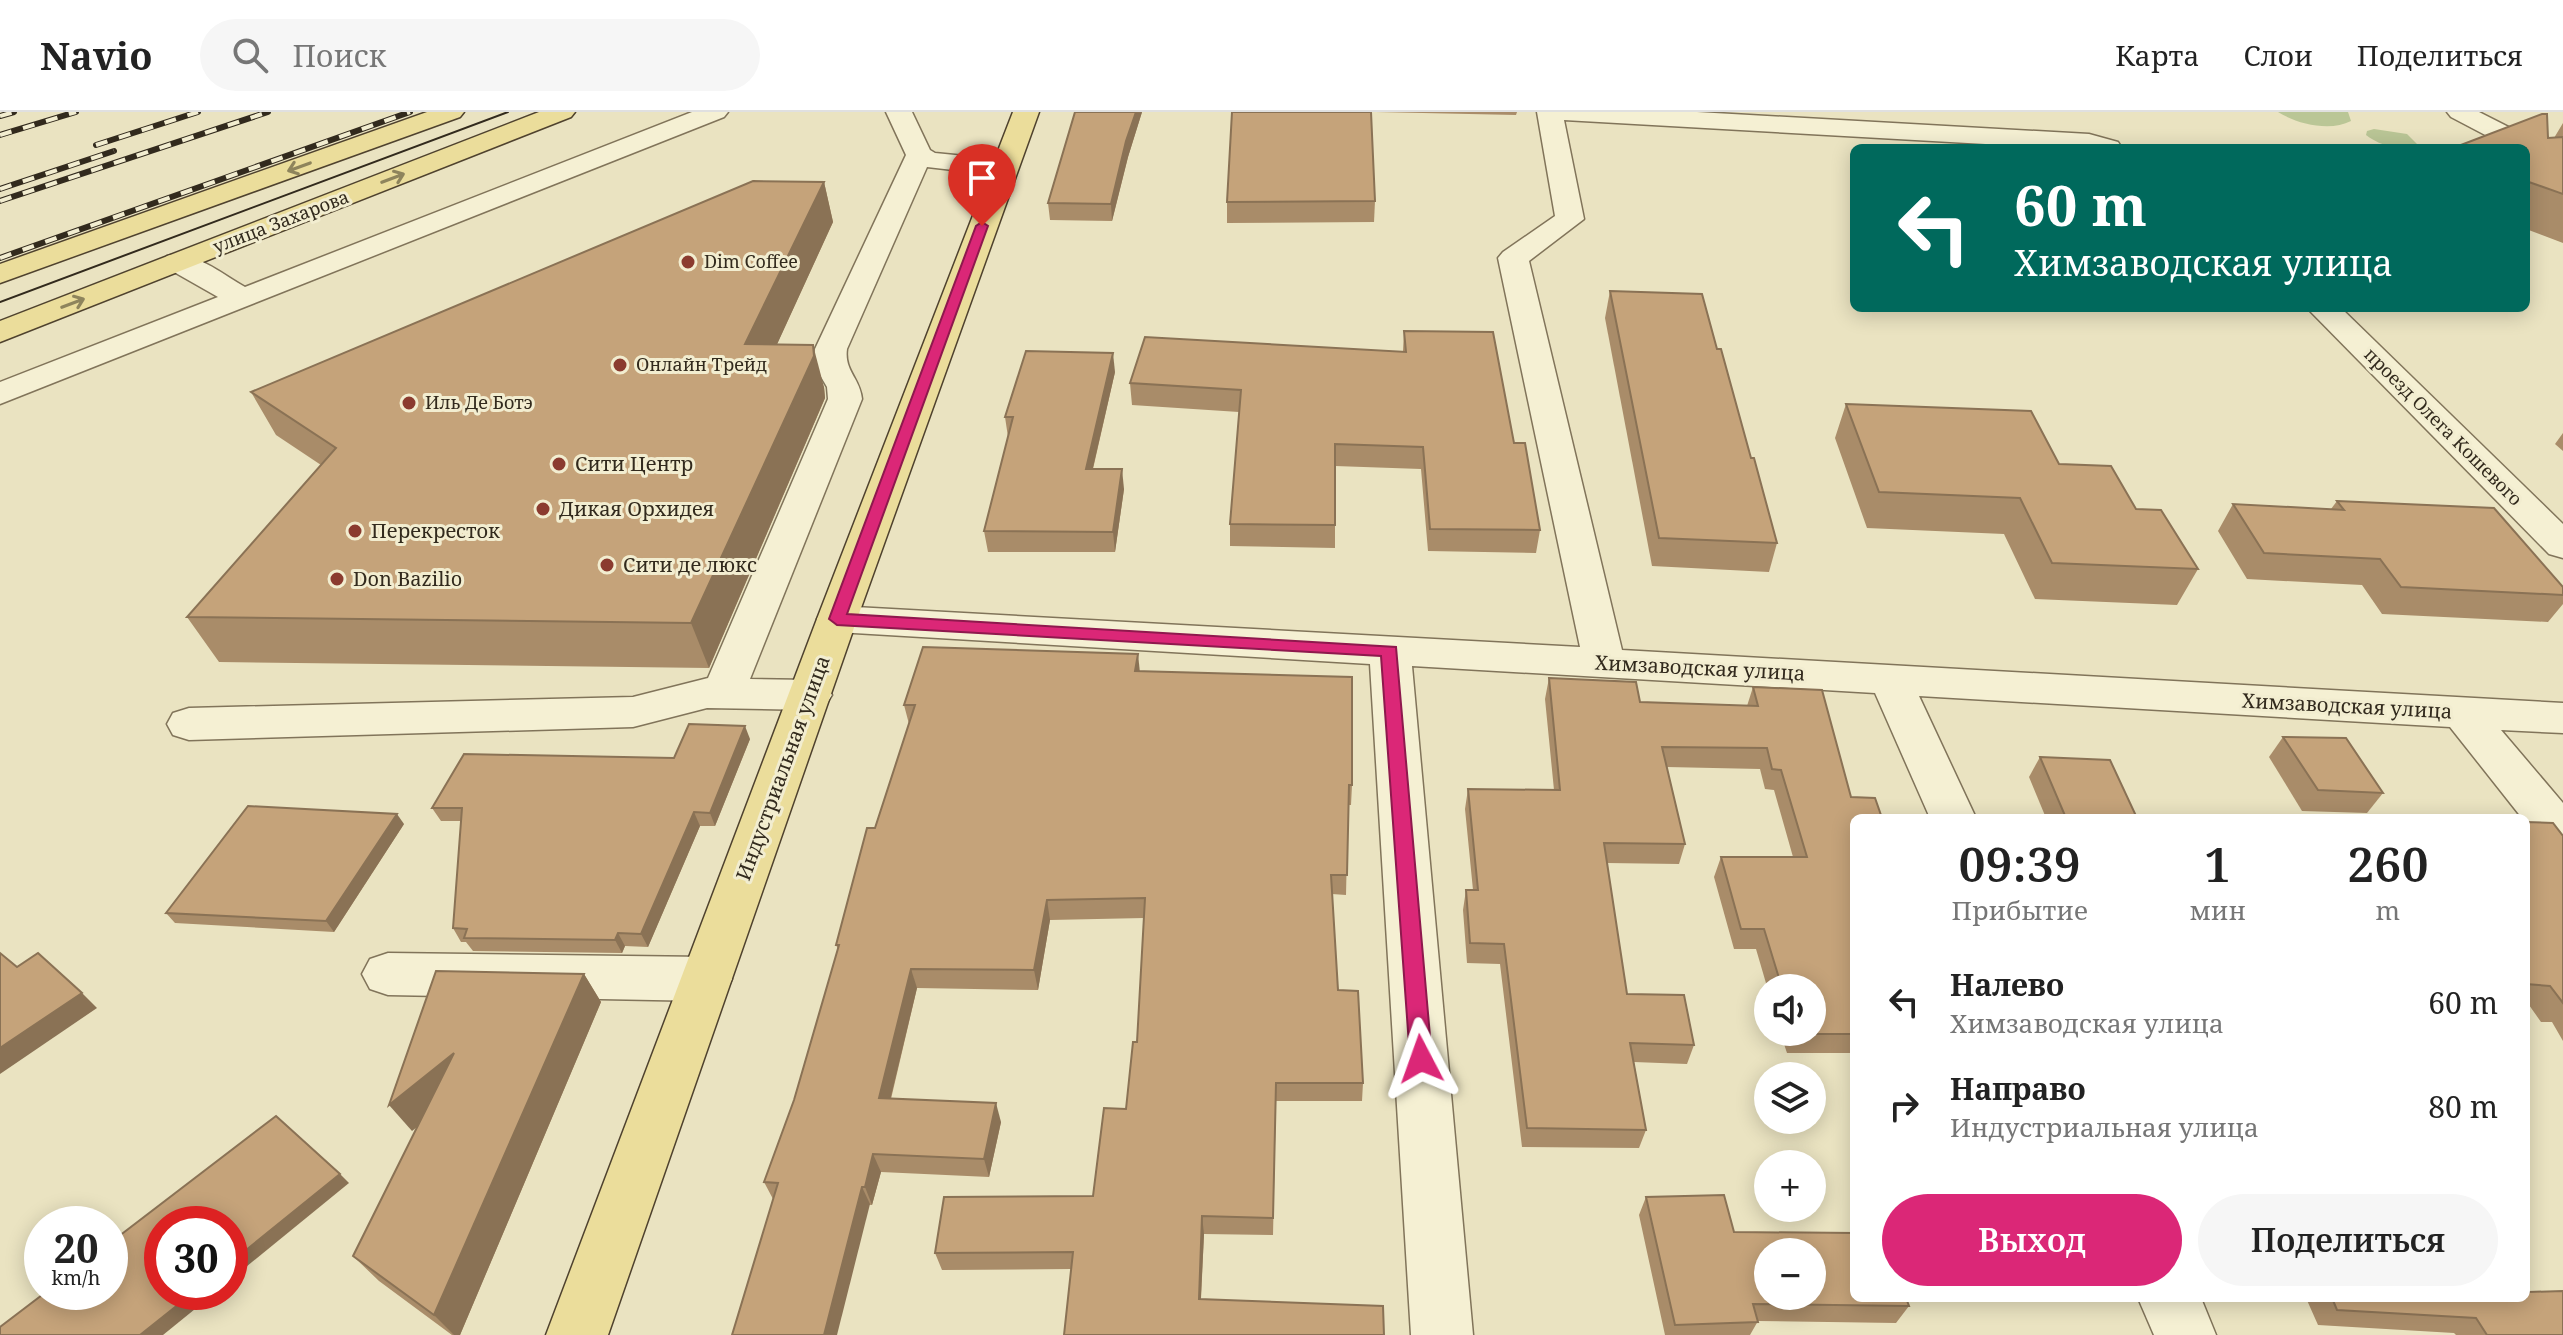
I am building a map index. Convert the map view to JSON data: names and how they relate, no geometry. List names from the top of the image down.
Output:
{
  "streets": {
    "main road": ["улица Захарова", "Индустриальная улица"],
    "street": ["проезд Олега Кошевого", "Химзаводская улица"]
  },
  "crossings": [
    ["Химзаводская улица", "Индустриальная улица"]
  ],
  "places": [
    "Dim Coffee",
    "Онлайн Трейд",
    "Иль Де Ботэ",
    "Сити Центр",
    "Дикая Орхидея",
    "Перекресток",
    "Сити де люкс",
    "Don Bazilio"
  ],
  "page": {
    "header": "Navio",
    "search": "Поиск",
    "nav": ["Карта", "Слои", "Поделиться"],
    "turn": ["60 m", "Химзаводская улица"],
    "eta": [
      "09:39",
      "Прибытие",
      "1",
      "мин",
      "260",
      "m"
    ],
    "list": [
      {
        "name": "Налево",
        "note": "Химзаводская улица",
        "value": "60 m"
      },
      {
        "name": "Направо",
        "note": "Индустриальная улица",
        "value": "80 m"
      }
    ],
    "map_buttons": ["+", "−"],
    "buttons": ["Выход", "Поделиться"],
    "speed": "20 km/h",
    "limit": "30"
  }
}
